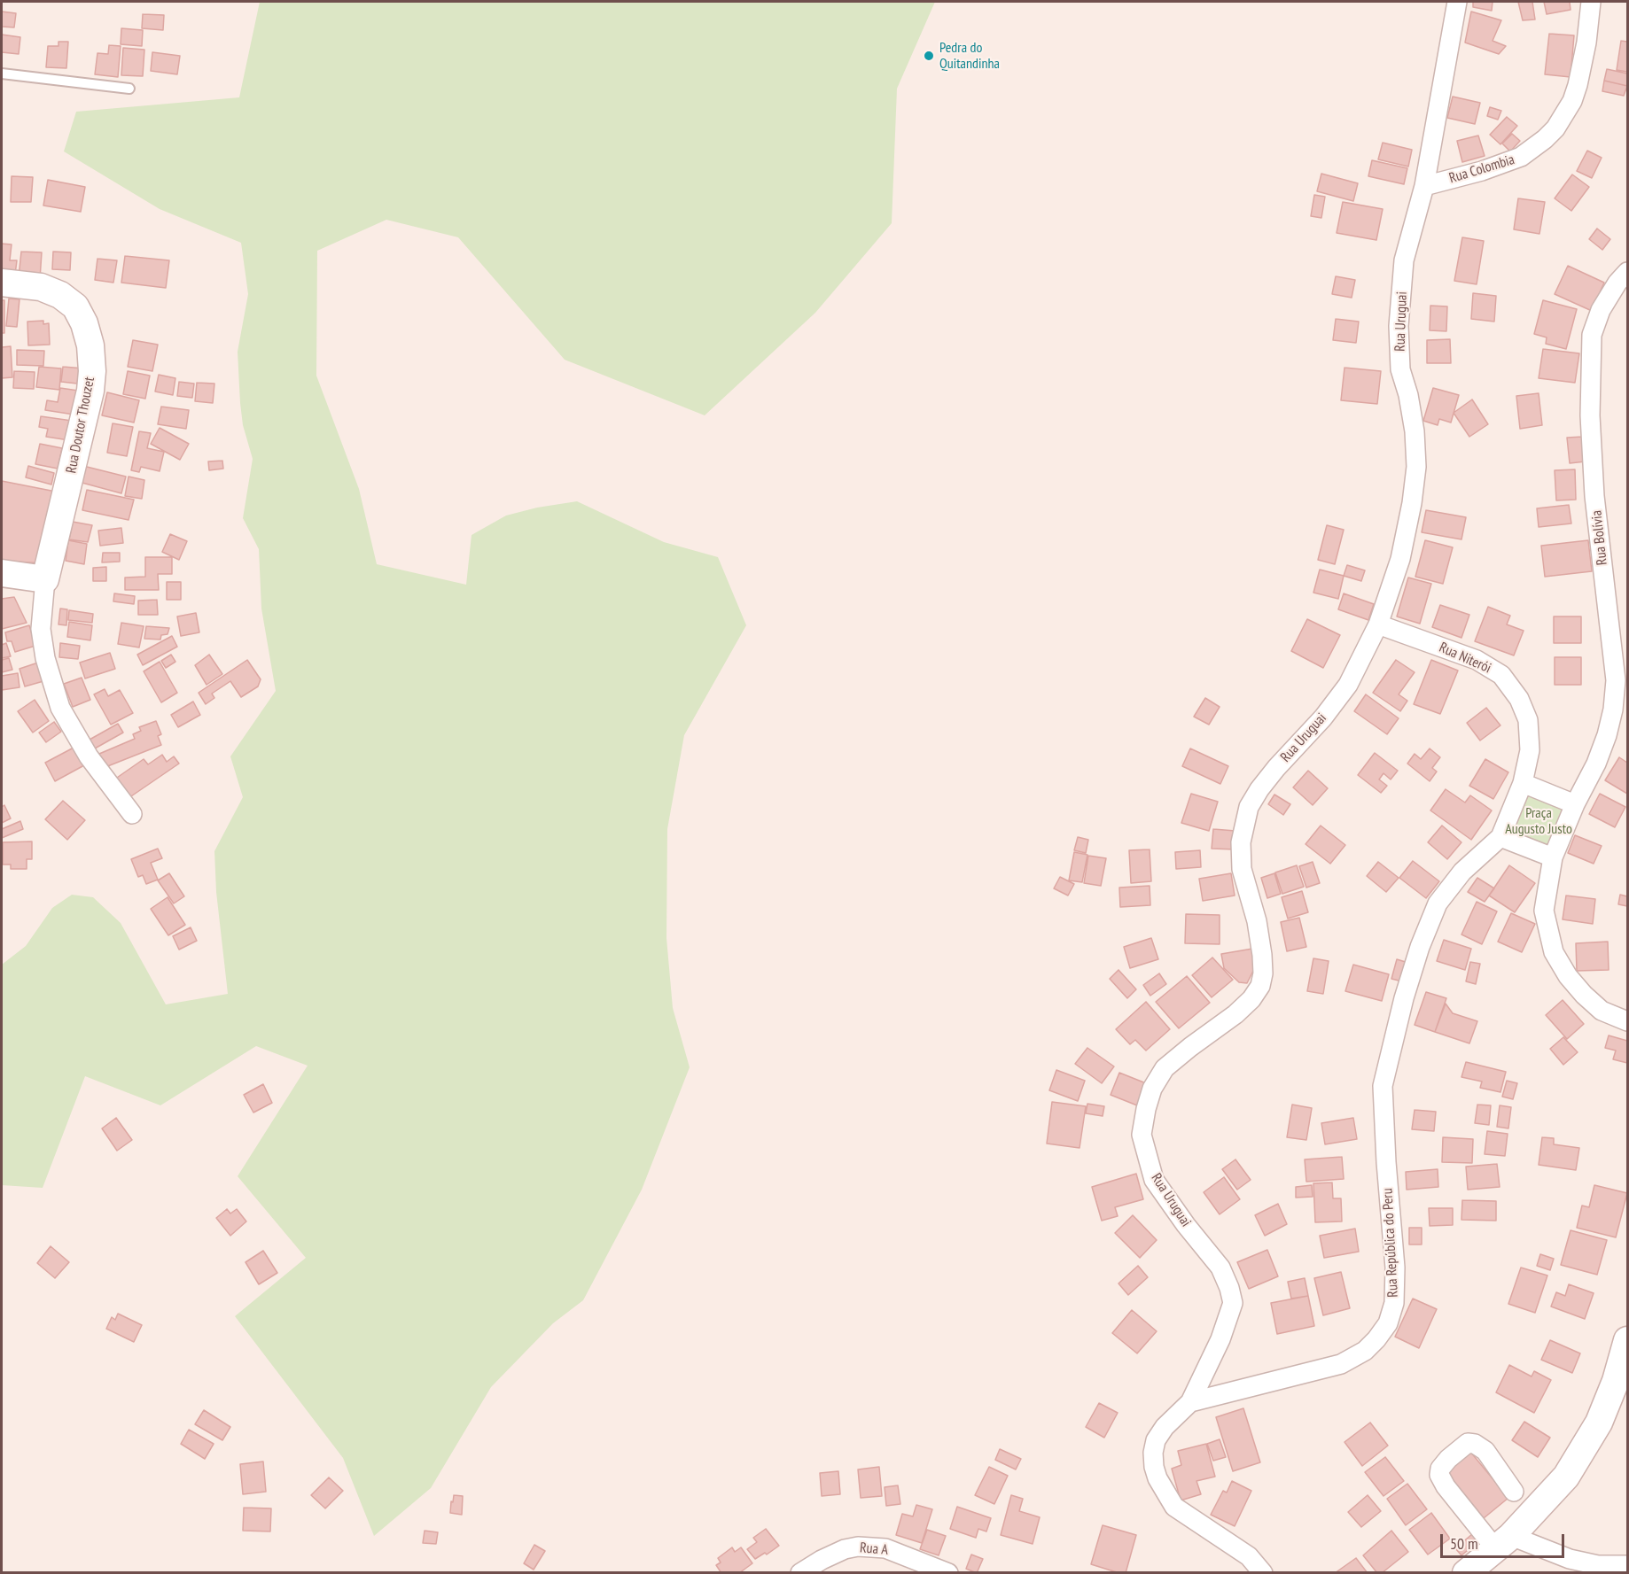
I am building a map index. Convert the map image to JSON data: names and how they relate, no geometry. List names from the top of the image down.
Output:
{
  "streets": {
    "street": [
      "Rua Colombia",
      "Rua Uruguai",
      "Rua Doutor Thouzet",
      "Rua Bolívia",
      "Rua Niterói",
      "Rua República do Peru",
      "Rua A"
    ]
  },
  "crossings": [
    ["Rua Colombia", "Rua Uruguai"],
    ["Rua Uruguai", "Rua Niterói"],
    ["Rua Uruguai", "Rua República do Peru"]
  ],
  "parks": ["Praça Augusto Justo"],
  "places": ["Pedra do Quitandinha"],
  "scale_bar": "50 m"
}
